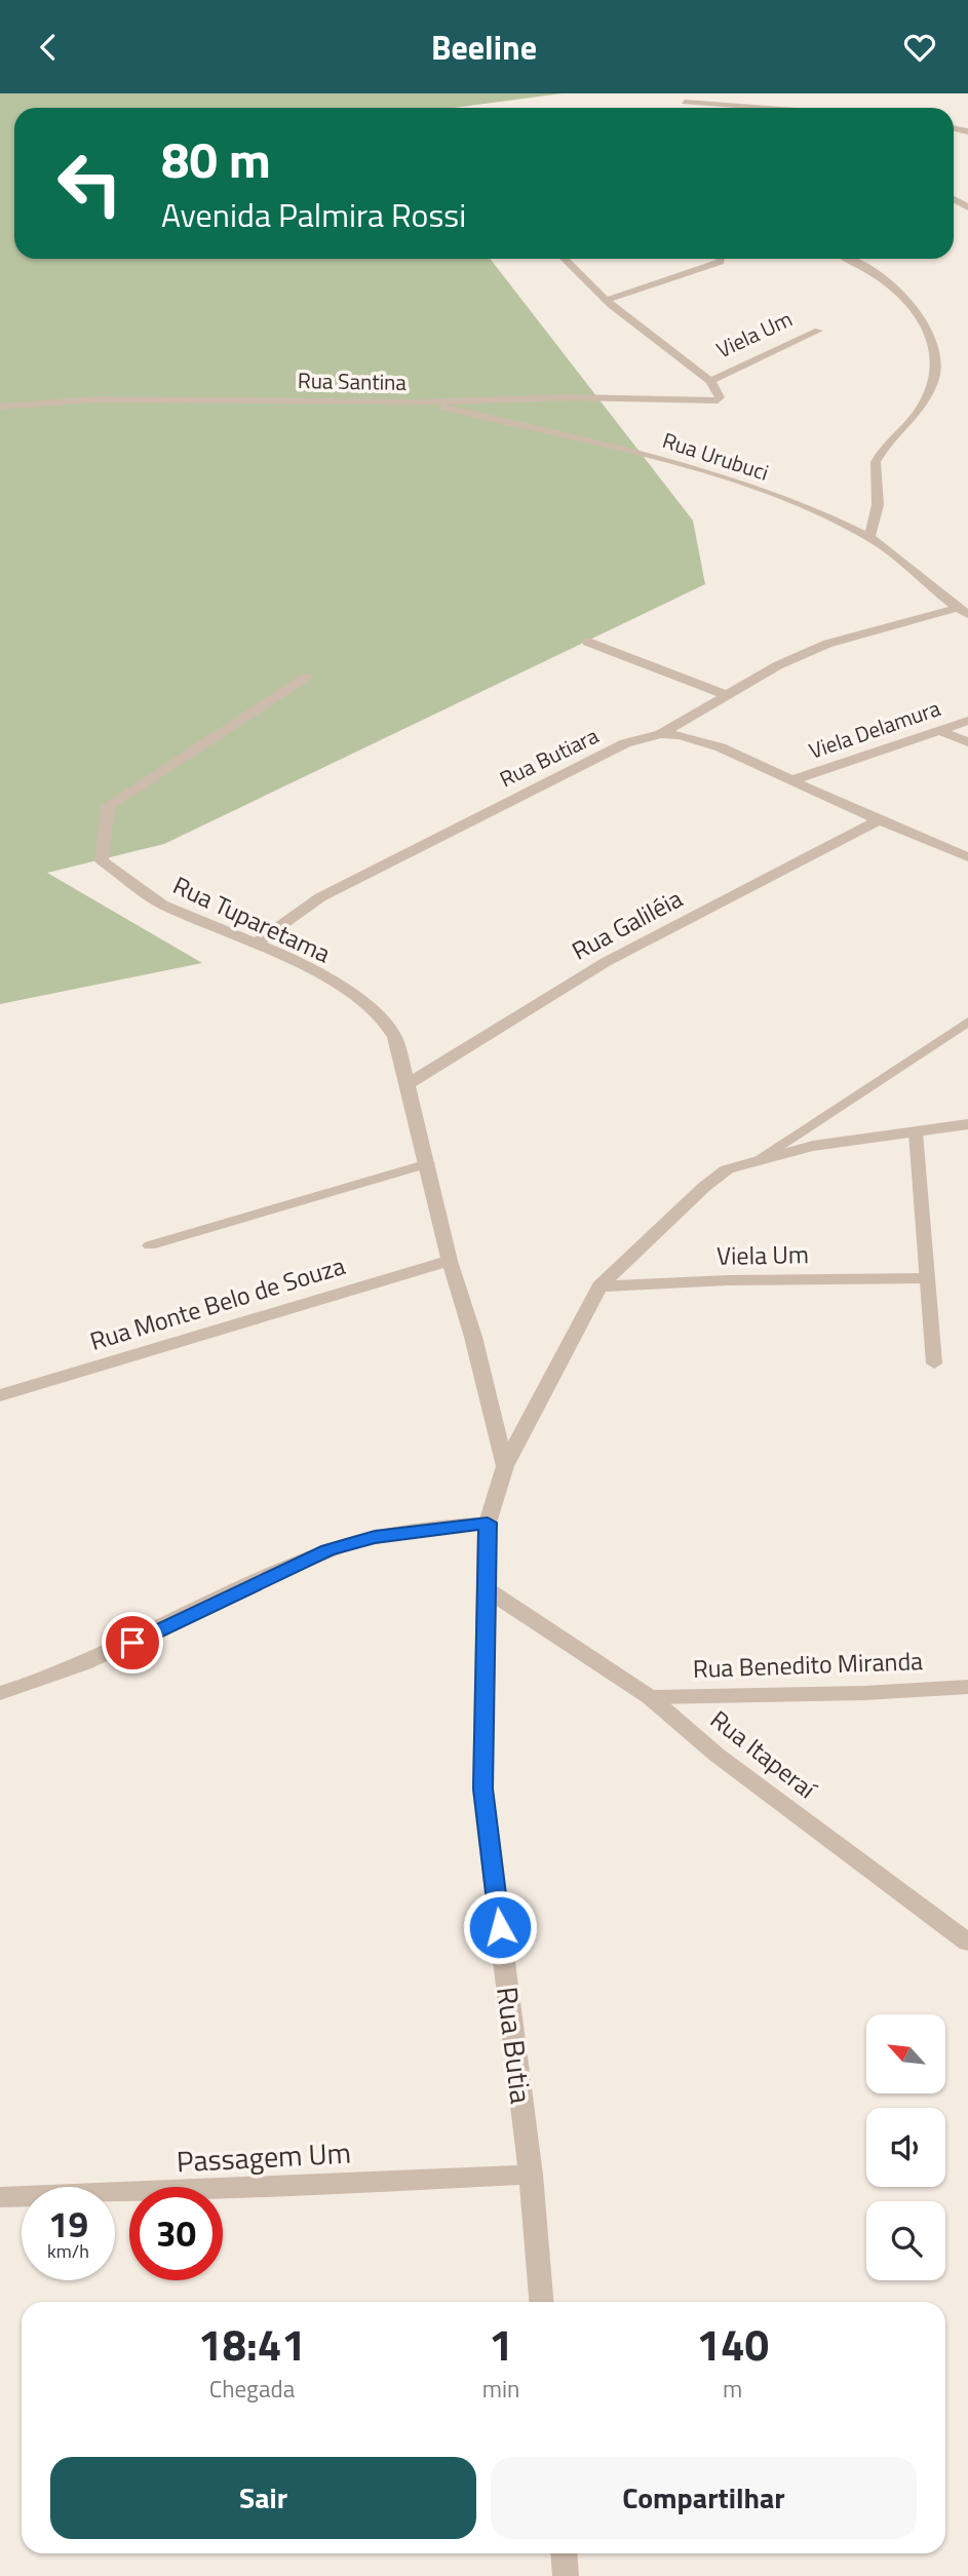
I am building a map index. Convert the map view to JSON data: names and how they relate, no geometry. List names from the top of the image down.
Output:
{
  "streets": {
    "street": [
      "Viela Um",
      "Rua Santina",
      "Rua Urubuci",
      "Viela Delamura",
      "Rua Butiara",
      "Rua Tuparetama",
      "Rua Galiléia",
      "Rua Monte Belo de Souza",
      "Rua Benedito Miranda",
      "Rua Itaperaí",
      "Rua Butia",
      "Passagem Um"
    ]
  },
  "crossings": [
    ["Viela Um", "Rua Santina"],
    ["Viela Um", "Rua Butia"],
    ["Rua Santina", "Rua Urubuci"],
    ["Viela Delamura", "Rua Butiara"],
    ["Rua Butiara", "Rua Tuparetama"],
    ["Rua Butiara", "Rua Galiléia"],
    ["Rua Tuparetama", "Rua Galiléia"],
    ["Rua Tuparetama", "Rua Monte Belo de Souza"],
    ["Rua Tuparetama", "Rua Butia"],
    ["Rua Benedito Miranda", "Rua Itaperaí"],
    ["Rua Itaperaí", "Rua Butia"],
    ["Rua Butia", "Passagem Um"]
  ],
  "north": "top left",
  "page": {
    "header": "Beeline",
    "turn": ["80 m", "Avenida Palmira Rossi"],
    "speed": "19 km/h",
    "limit": "30",
    "eta": [
      "18:41",
      "Chegada",
      "1",
      "min",
      "140",
      "m"
    ],
    "buttons": ["Sair", "Compartilhar"]
  }
}
